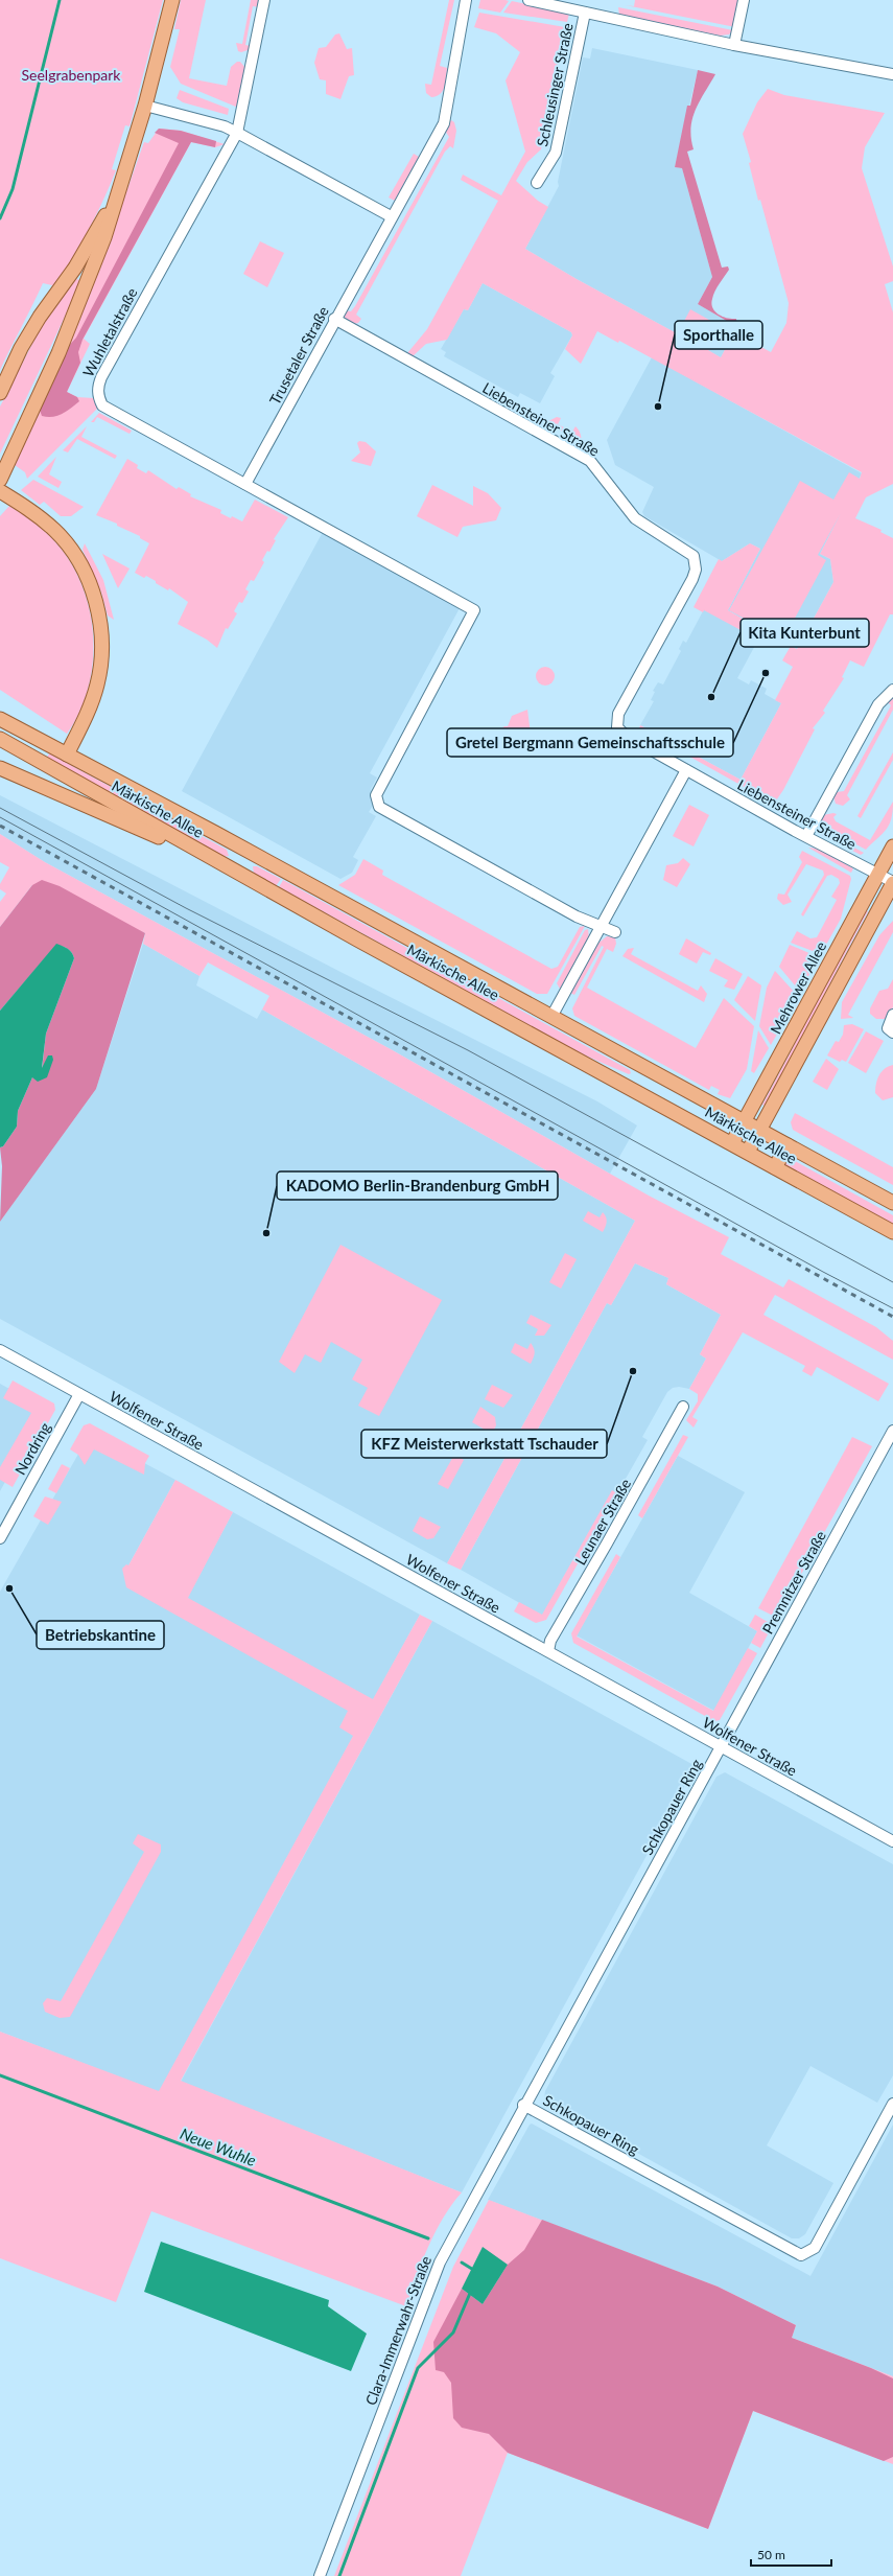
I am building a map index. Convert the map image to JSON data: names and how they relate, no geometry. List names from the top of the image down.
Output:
{
  "streets": {
    "main road": ["Märkische Allee", "Mehrower Allee"],
    "street": [
      "Schleusinger Straße",
      "Wuhletalstraße",
      "Trusetaler Straße",
      "Liebensteiner Straße",
      "Wolfener Straße",
      "Nordring",
      "Leunaer Straße",
      "Premnitzer Straße",
      "Schkopauer Ring",
      "Clara-Immerwahr-Straße"
    ]
  },
  "crossings": [
    ["Wuhletalstraße", "Trusetaler Straße"],
    ["Trusetaler Straße", "Liebensteiner Straße"],
    ["Liebensteiner Straße", "Mehrower Allee"],
    ["Märkische Allee", "Mehrower Allee"],
    ["Wolfener Straße", "Nordring"],
    ["Wolfener Straße", "Leunaer Straße"],
    ["Wolfener Straße", "Premnitzer Straße"],
    ["Wolfener Straße", "Schkopauer Ring"],
    ["Premnitzer Straße", "Schkopauer Ring"],
    ["Schkopauer Ring", "Clara-Immerwahr-Straße"]
  ],
  "water": ["Neue Wuhle"],
  "parks": ["Seelgrabenpark"],
  "places": [
    "Sporthalle",
    "Gretel Bergmann Gemeinschaftsschule",
    "Kita Kunterbunt",
    "KADOMO Berlin-Brandenburg GmbH",
    "KFZ Meisterwerkstatt Tschauder",
    "Betriebskantine"
  ],
  "scale_bar": "50 m"
}
